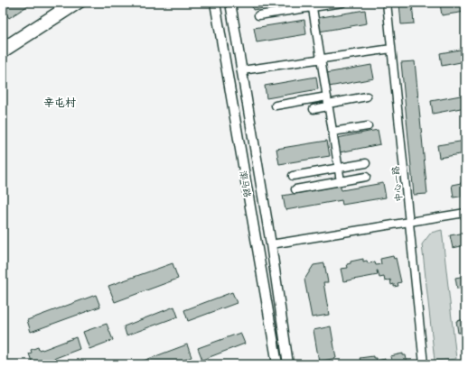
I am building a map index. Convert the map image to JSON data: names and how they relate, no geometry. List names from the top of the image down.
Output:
{
  "streets": {
    "main road": ["漷马路"],
    "street": ["中心一路"]
  },
  "districts": ["辛屯村"]
}
